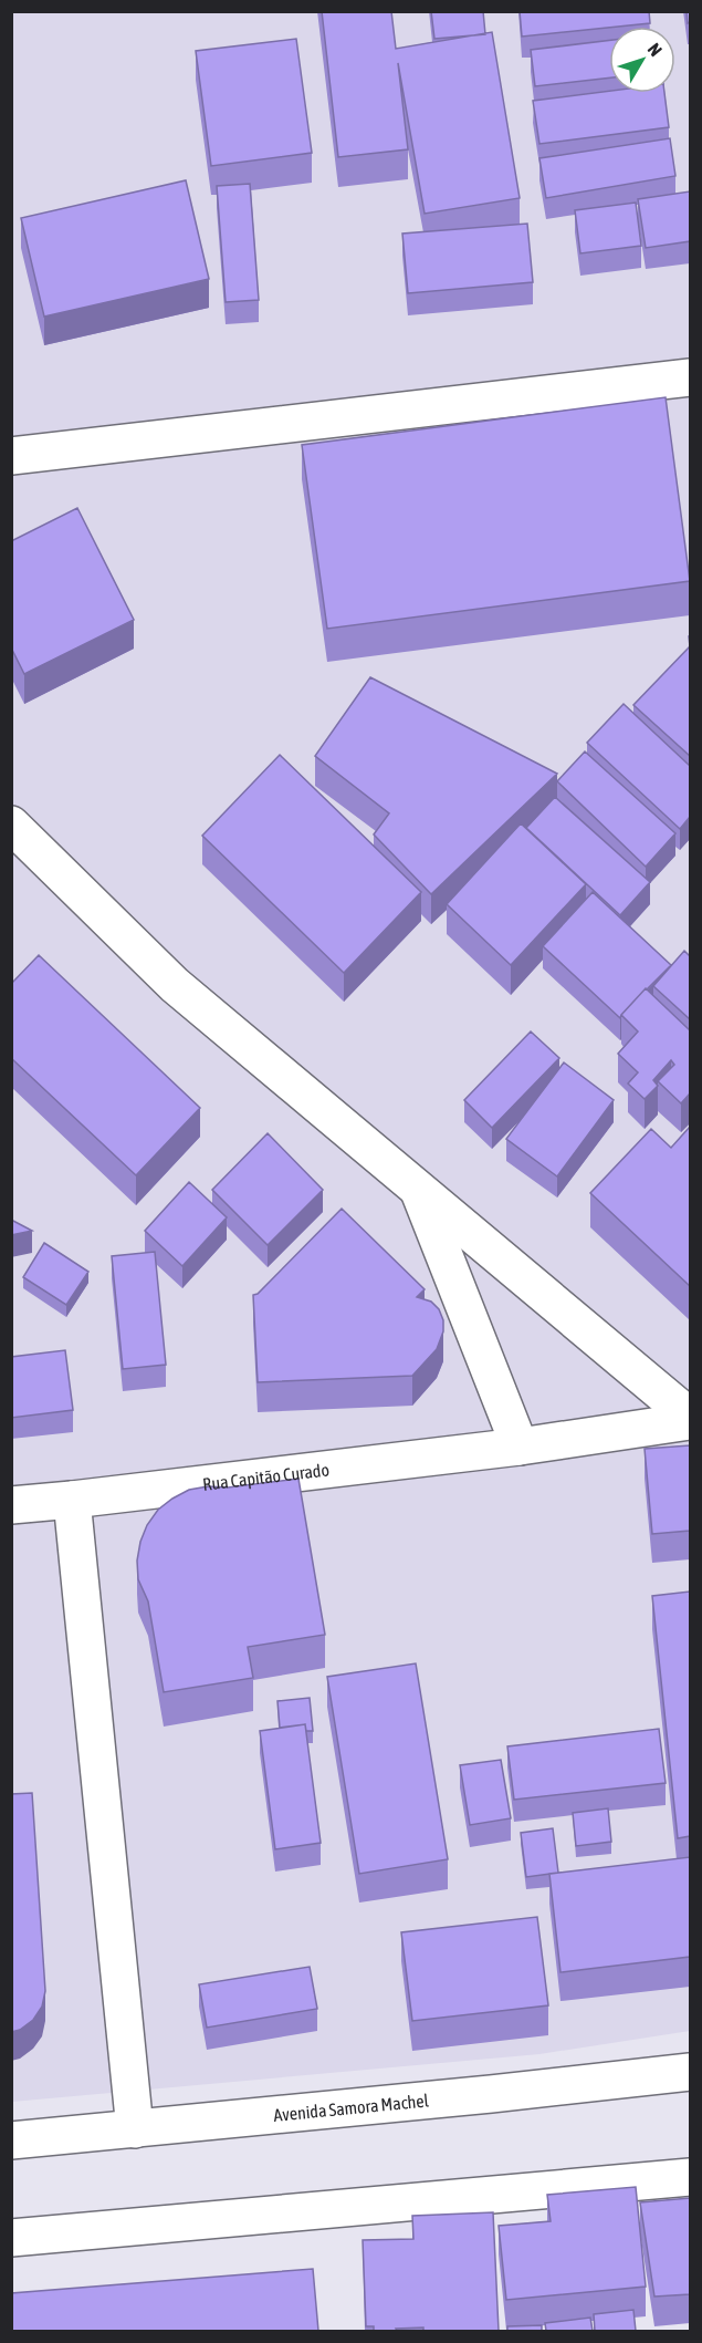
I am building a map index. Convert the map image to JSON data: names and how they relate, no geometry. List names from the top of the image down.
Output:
{
  "streets": {
    "street": ["Rua Capitão Curado", "Avenida Samora Machel"]
  },
  "north": "top right"
}
